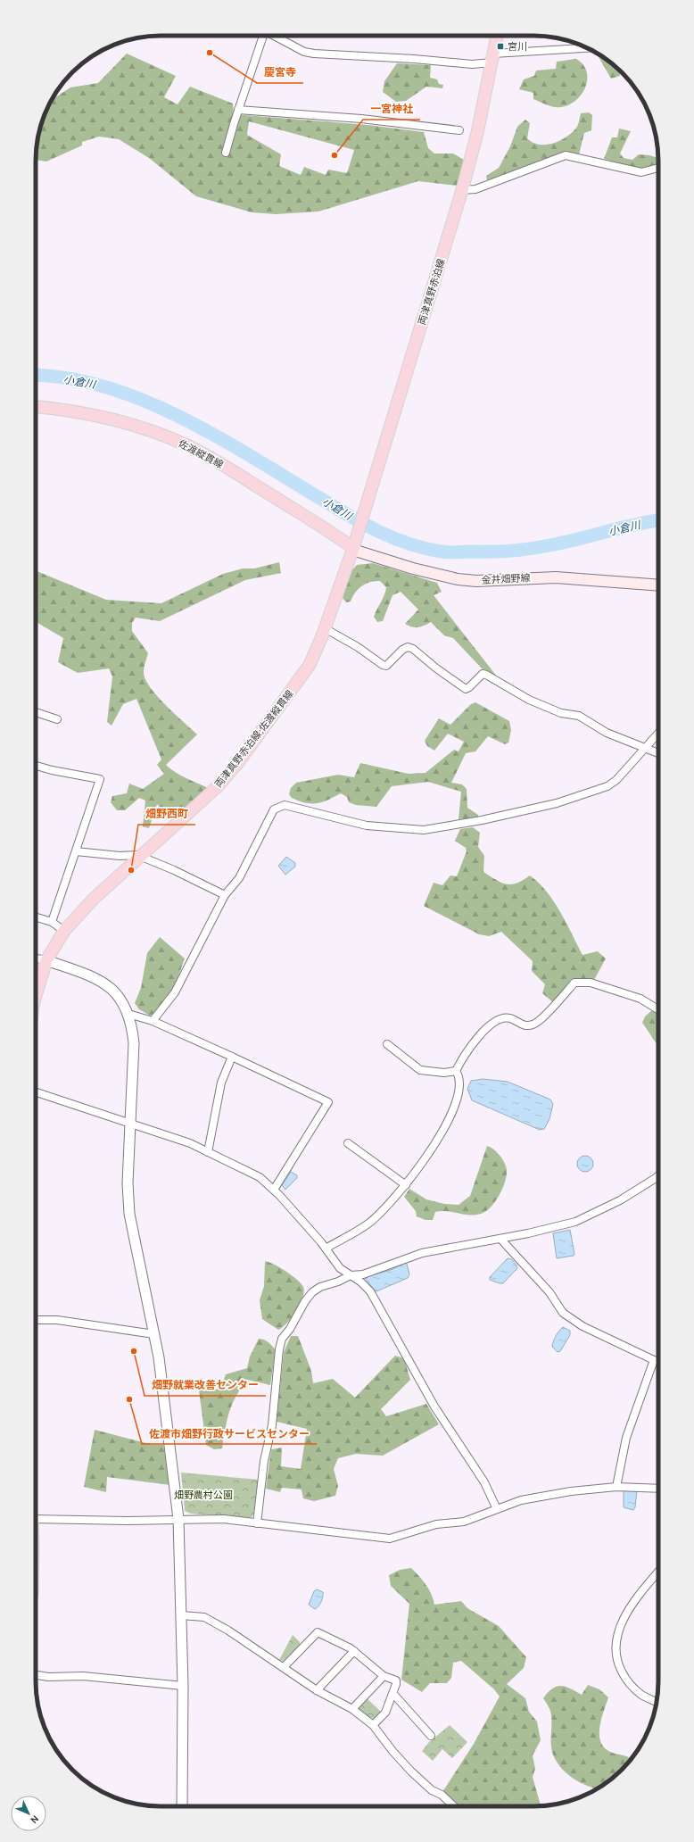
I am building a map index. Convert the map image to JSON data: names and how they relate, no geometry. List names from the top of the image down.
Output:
{
  "streets": {
    "main road": [
      "両津真野赤泊線",
      "佐渡縦貫線",
      "金井畑野線",
      "両津真野赤泊線;佐渡縦貫線"
    ]
  },
  "crossings": [
    ["両津真野赤泊線", "佐渡縦貫線"],
    ["両津真野赤泊線", "金井畑野線"],
    ["両津真野赤泊線", "両津真野赤泊線;佐渡縦貫線"],
    ["佐渡縦貫線", "金井畑野線"],
    ["佐渡縦貫線", "両津真野赤泊線;佐渡縦貫線"],
    ["金井畑野線", "両津真野赤泊線;佐渡縦貫線"]
  ],
  "water": ["小倉川"],
  "parks": ["畑野農村公園"],
  "places": {
    "transit": ["宮川"],
    "other": [
      "慶宮寺",
      "一宮神社",
      "畑野西町",
      "畑野就業改善センター",
      "佐渡市畑野行政サービスセンター"
    ]
  },
  "north": "bottom right"
}
